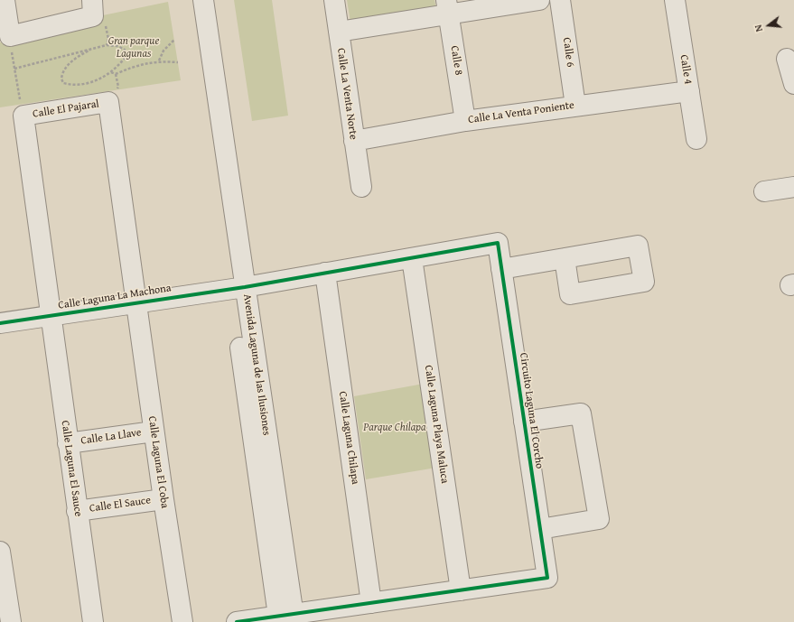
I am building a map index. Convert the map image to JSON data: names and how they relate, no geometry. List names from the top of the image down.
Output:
{
  "streets": {
    "street": [
      "Calle 6",
      "Calle 8",
      "Calle 4",
      "Calle La Venta Norte",
      "Calle El Pajaral",
      "Calle La Venta Poniente",
      "Calle Laguna La Machona",
      "Avenida Laguna de las Ilusiones",
      "Circuito Laguna El Corcho",
      "Calle Laguna Playa Maluca",
      "Calle La Llave",
      "Calle Laguna Chilapa",
      "Calle Laguna El Coba",
      "Calle Laguna El Sauce",
      "Calle El Sauce"
    ]
  },
  "crossings": [
    ["Calle 6", "Calle La Venta Poniente"],
    ["Calle 8", "Calle La Venta Poniente"],
    ["Calle 4", "Calle La Venta Poniente"],
    ["Calle La Venta Norte", "Calle La Venta Poniente"],
    ["Calle El Pajaral", "Calle Laguna La Machona"],
    ["Calle El Pajaral", "Calle Laguna El Coba"],
    ["Calle El Pajaral", "Calle Laguna El Sauce"],
    ["Calle Laguna La Machona", "Avenida Laguna de las Ilusiones"],
    ["Calle Laguna La Machona", "Circuito Laguna El Corcho"],
    ["Calle Laguna La Machona", "Calle Laguna El Coba"],
    ["Calle Laguna La Machona", "Calle Laguna El Sauce"],
    ["Avenida Laguna de las Ilusiones", "Circuito Laguna El Corcho"],
    ["Circuito Laguna El Corcho", "Calle Laguna Playa Maluca"],
    ["Circuito Laguna El Corcho", "Calle Laguna Chilapa"],
    ["Calle La Llave", "Calle Laguna El Coba"],
    ["Calle La Llave", "Calle Laguna El Sauce"],
    ["Calle Laguna El Coba", "Calle El Sauce"],
    ["Calle Laguna El Sauce", "Calle El Sauce"]
  ],
  "parks": ["Gran parque Lagunas", "Parque Chilapa"],
  "north": "left"
}
